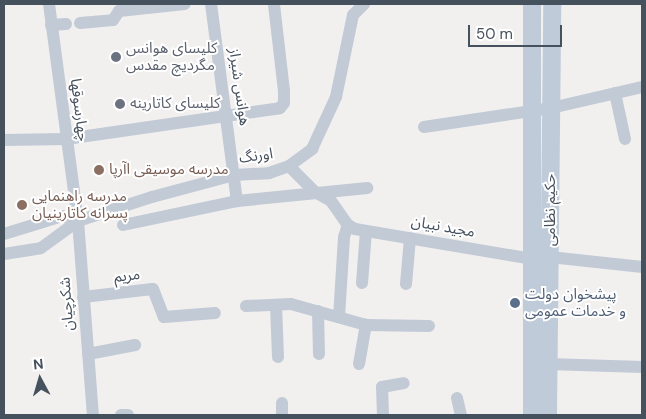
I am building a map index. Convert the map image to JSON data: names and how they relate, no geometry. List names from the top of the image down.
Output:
{
  "streets": {
    "main road": ["حکیم نظامی"],
    "street": [
      "هوانس شیراز",
      "چهارسوقها",
      "اورنگ",
      "مجید نبیان",
      "مریم",
      "شکرچیان"
    ]
  },
  "crossings": [
    ["هوانس شیراز", "اورنگ"],
    ["چهارسوقها", "اورنگ"],
    ["چهارسوقها", "شکرچیان"],
    ["اورنگ", "شکرچیان"],
    ["حکیم نظامی", "مجید نبیان"],
    ["مریم", "شکرچیان"]
  ],
  "places": [
    "کلیسای هوانس مگردیچ مقدس",
    "کلیسای کاتارینه",
    "مدرسه موسیقی اآرپا",
    "مدرسه راهنمایی پسرانه کاتارینیان",
    "پیشخوان دولت و خدمات عمومی"
  ],
  "scale_bar": "50 m",
  "north": "top"
}
